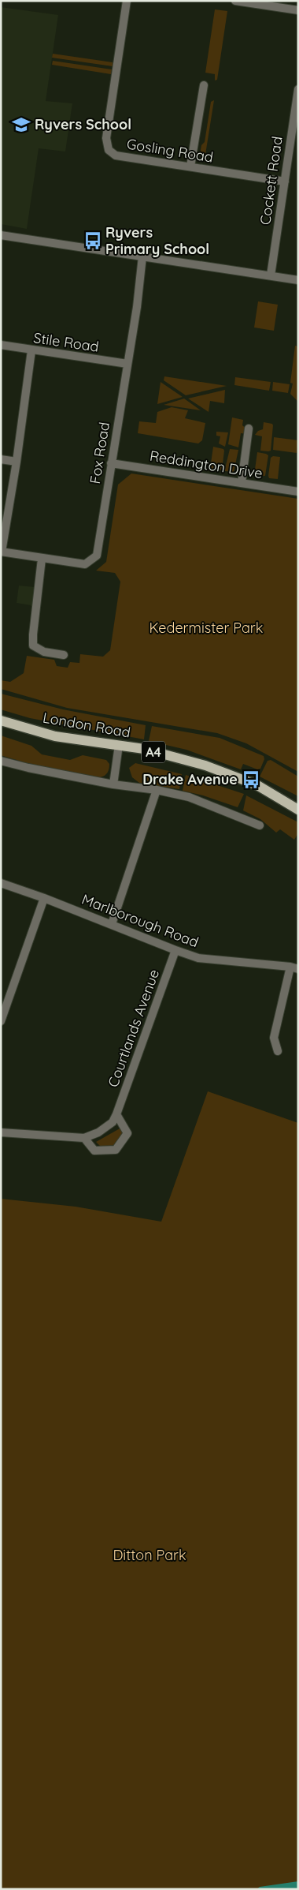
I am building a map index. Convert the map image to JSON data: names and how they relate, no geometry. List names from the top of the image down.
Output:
{
  "streets": {
    "main road": ["London Road", "A4"],
    "street": [
      "Gosling Road",
      "Cockett Road",
      "Stile Road",
      "Fox Road",
      "Reddington Drive",
      "Marlborough Road",
      "Courtlands Avenue"
    ]
  },
  "crossings": [
    ["Gosling Road", "Cockett Road"],
    ["Stile Road", "Fox Road"],
    ["Fox Road", "Reddington Drive"],
    ["Marlborough Road", "Courtlands Avenue"]
  ],
  "parks": ["Kedermister Park", "Ditton Park"],
  "places": {
    "school or university": ["Ryvers School"],
    "bus stop": ["Ryvers Primary School", "Drake Avenue"]
  }
}
